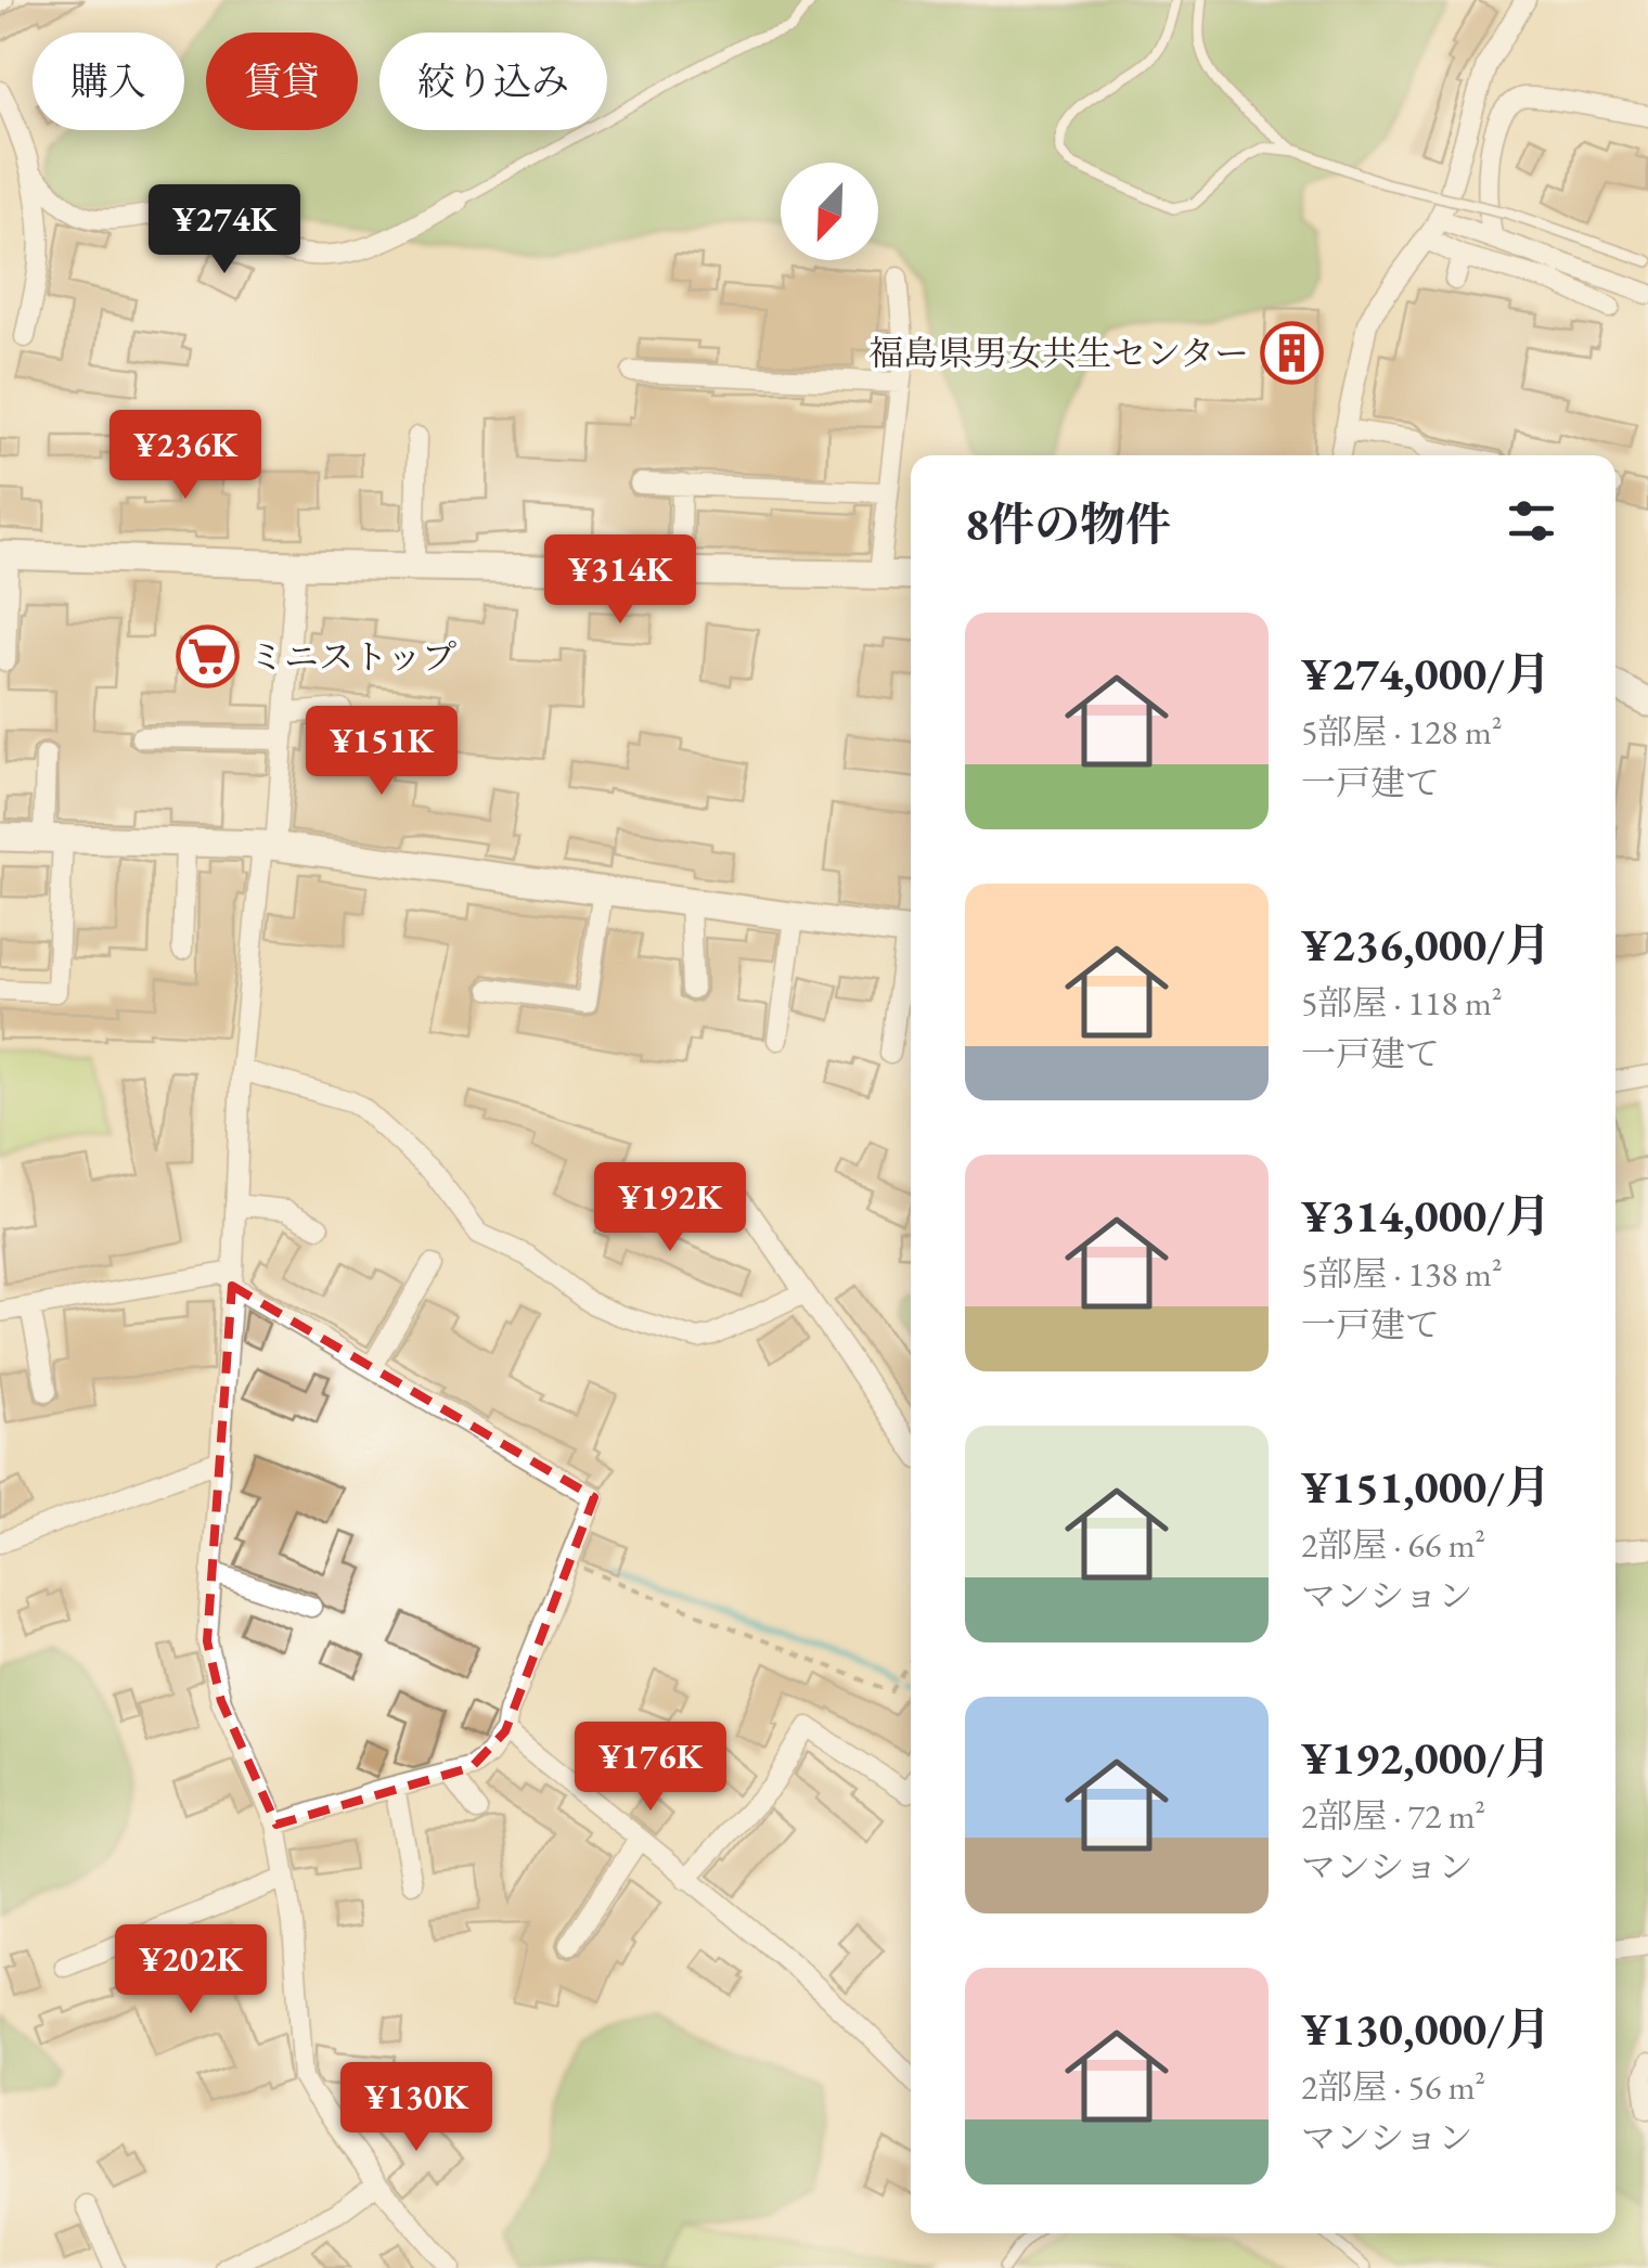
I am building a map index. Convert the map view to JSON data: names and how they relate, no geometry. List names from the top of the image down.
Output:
{
  "places": {
    "building": ["福島県男女共生センター"],
    "supermarket": ["ミニストップ"]
  },
  "north": "bottom left",
  "page": {
    "chip": ["購入", "賃貸", "絞り込み"],
    "price": [
      "¥274K",
      "¥236K",
      "¥314K",
      "¥151K",
      "¥192K",
      "¥176K",
      "¥202K",
      "¥130K"
    ],
    "heading": "8件の物件",
    "list": [
      {
        "name": "¥274,000/月",
        "note": "5部屋 · 128 m² · 一戸建て"
      },
      {
        "name": "¥236,000/月",
        "note": "5部屋 · 118 m² · 一戸建て"
      },
      {
        "name": "¥314,000/月",
        "note": "5部屋 · 138 m² · 一戸建て"
      },
      {
        "name": "¥151,000/月",
        "note": "2部屋 · 66 m² · マンション"
      },
      {
        "name": "¥192,000/月",
        "note": "2部屋 · 72 m² · マンション"
      },
      {
        "name": "¥130,000/月",
        "note": "2部屋 · 56 m² · マンション"
      }
    ]
  }
}
